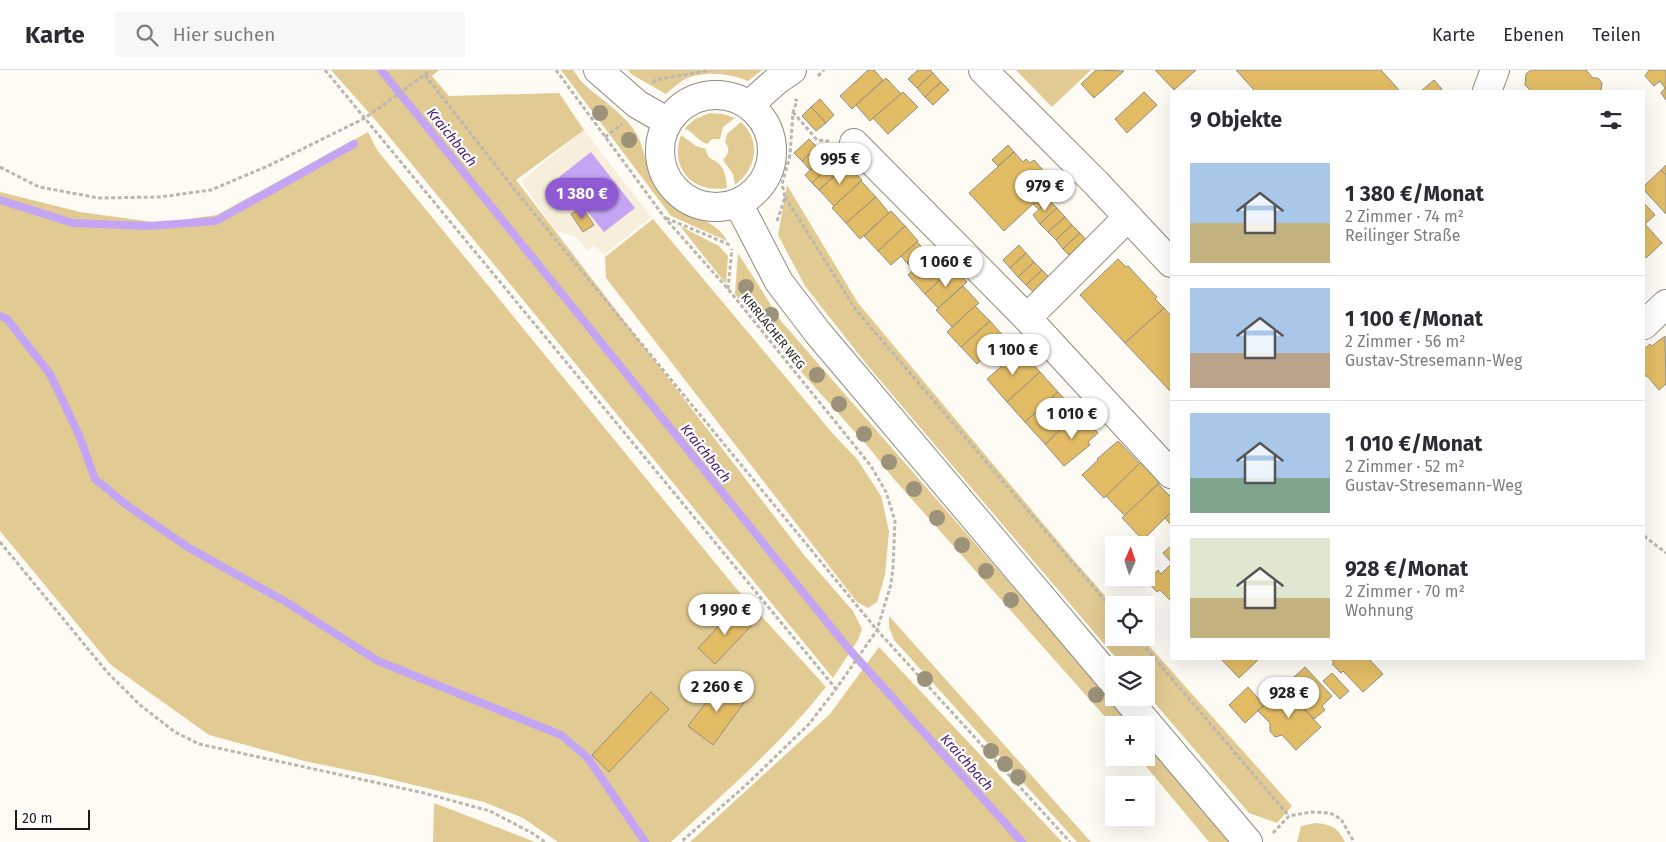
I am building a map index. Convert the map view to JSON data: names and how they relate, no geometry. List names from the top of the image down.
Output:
{
  "streets": {
    "path": ["KIRRLACHER WEG"]
  },
  "water": ["Kraichbach"],
  "scale_bar": "20 m",
  "north": "top",
  "page": {
    "header": "Karte",
    "search": "Hier suchen",
    "nav": ["Karte", "Ebenen", "Teilen"],
    "heading": "9 Objekte",
    "price": [
      "995 €",
      "979 €",
      "1 380 €",
      "1 060 €",
      "1 100 €",
      "1 010 €",
      "1 990 €",
      "2 260 €",
      "928 €"
    ],
    "list": [
      {
        "name": "1 380 €/Monat",
        "note": "2 Zimmer · 74 m² · Reilinger Straße"
      },
      {
        "name": "1 100 €/Monat",
        "note": "2 Zimmer · 56 m² · Gustav-Stresemann-Weg"
      },
      {
        "name": "1 010 €/Monat",
        "note": "2 Zimmer · 52 m² · Gustav-Stresemann-Weg"
      },
      {
        "name": "928 €/Monat",
        "note": "2 Zimmer · 70 m² · Wohnung"
      }
    ],
    "map_buttons": ["+", "−"],
    "scale": "20 m"
  }
}
